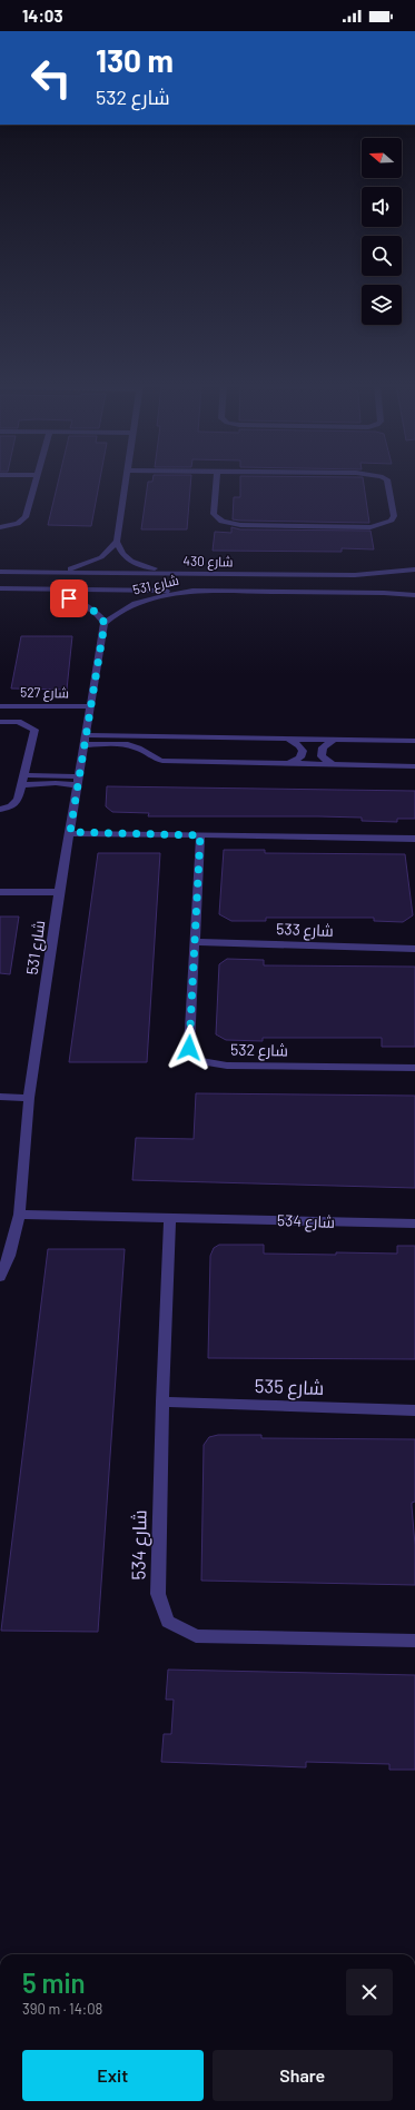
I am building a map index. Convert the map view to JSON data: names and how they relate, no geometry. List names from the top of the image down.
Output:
{
  "streets": {
    "street": [
      "شارع 430",
      "شارع 531",
      "شارع 527",
      "شارع 533",
      "شارع 532",
      "شارع 534",
      "شارع 535"
    ]
  },
  "crossings": [
    ["شارع 430", "شارع 531"],
    ["شارع 531", "شارع 527"],
    ["شارع 531", "شارع 534"],
    ["شارع 533", "شارع 532"],
    ["شارع 534", "شارع 535"]
  ],
  "north": "left",
  "page": {
    "status": "14:03",
    "turn": ["130 m", "شارع 532"],
    "heading": ["5 min", "390 m · 14:08"],
    "buttons": ["Exit", "Share"]
  }
}
